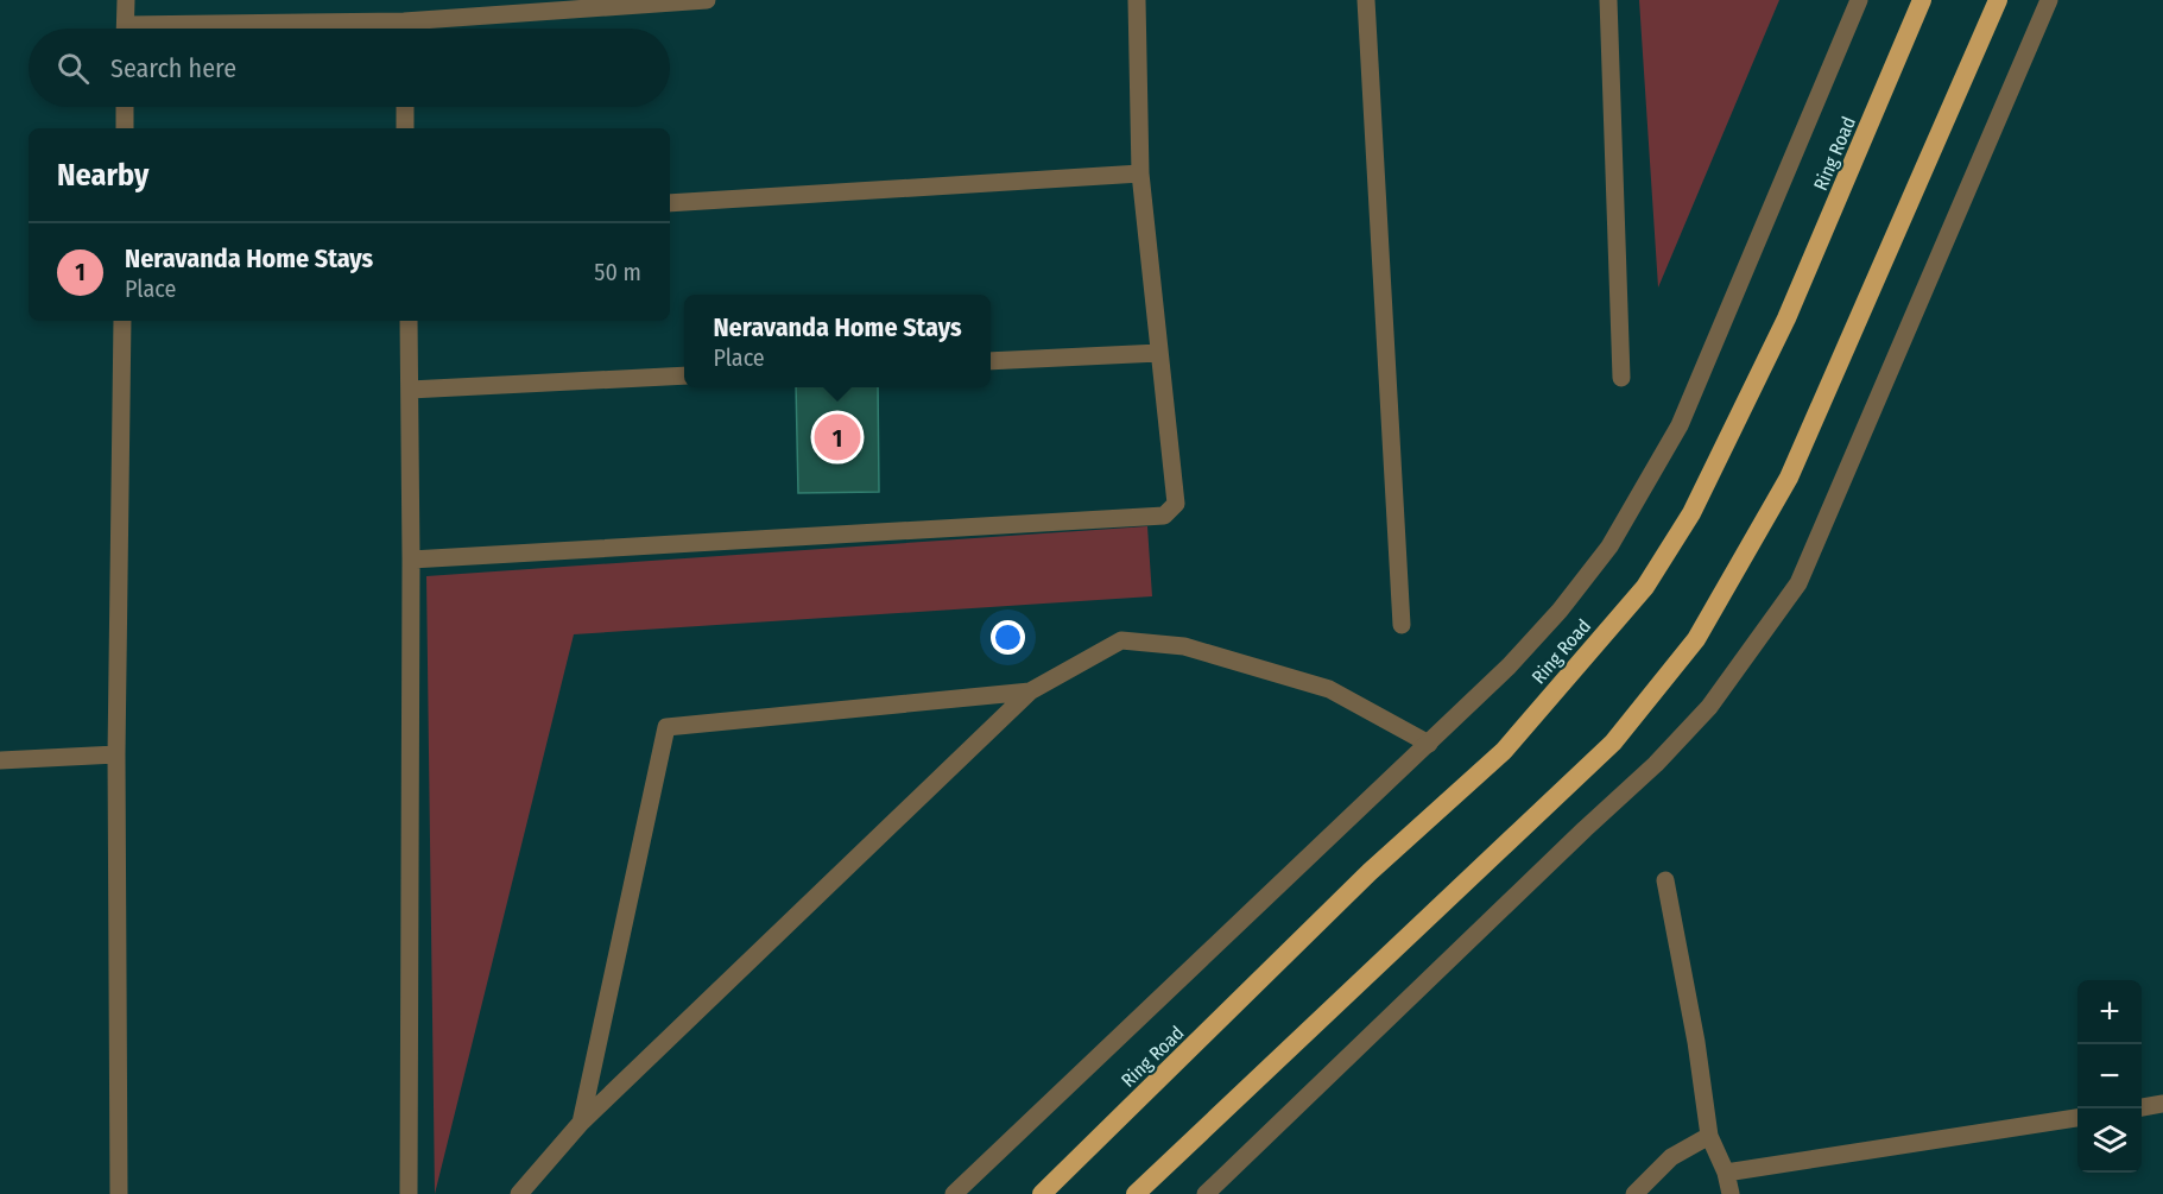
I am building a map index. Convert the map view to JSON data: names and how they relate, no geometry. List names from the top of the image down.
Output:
{
  "streets": {
    "highway": ["Ring Road"]
  },
  "page": {
    "search": "Search here",
    "heading": "Nearby",
    "list": [
      {
        "mark": "1",
        "name": "Neravanda Home Stays",
        "note": "Place",
        "value": "50 m"
      }
    ],
    "popup": ["Neravanda Home Stays", "Place"],
    "pins": "1",
    "map_buttons": ["+", "−"]
  }
}
